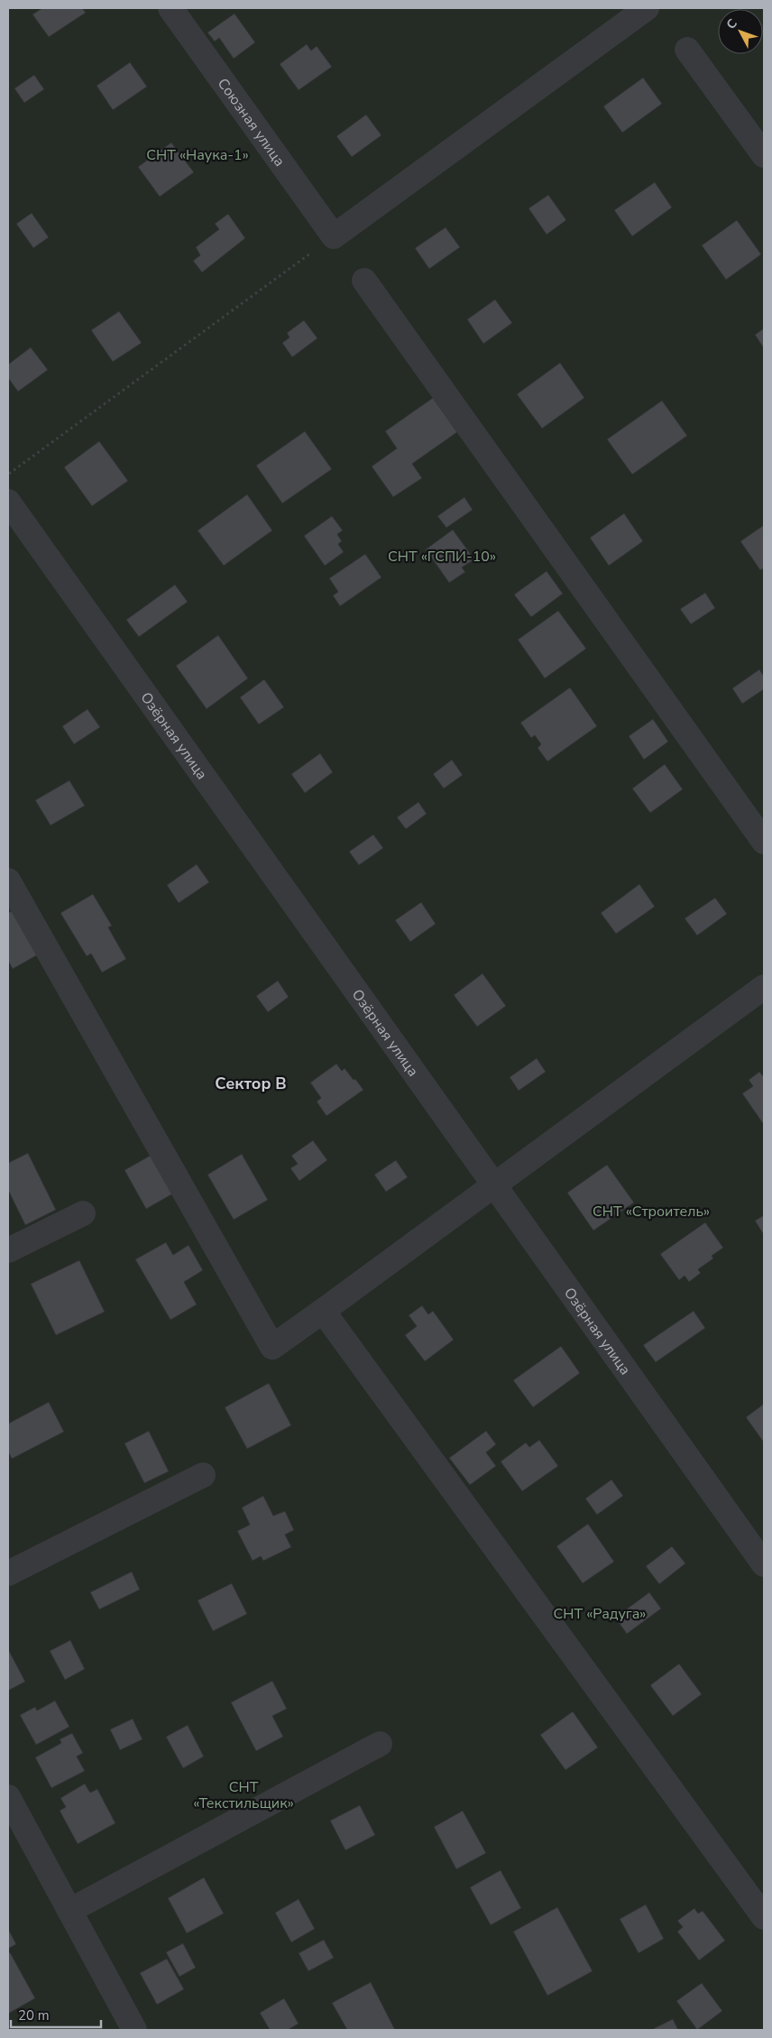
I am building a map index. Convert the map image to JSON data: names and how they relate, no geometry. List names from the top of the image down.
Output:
{
  "streets": {
    "street": ["Союзная улица", "Озёрная улица"]
  },
  "districts": ["Сектор В"],
  "parks": [
    "СНТ «Наука-1»",
    "СНТ «ГСПИ-10»",
    "СНТ «Строитель»",
    "СНТ «Радуга»",
    "СНТ «Текстильщик»"
  ],
  "scale_bar": "20 m",
  "north": "top left"
}
